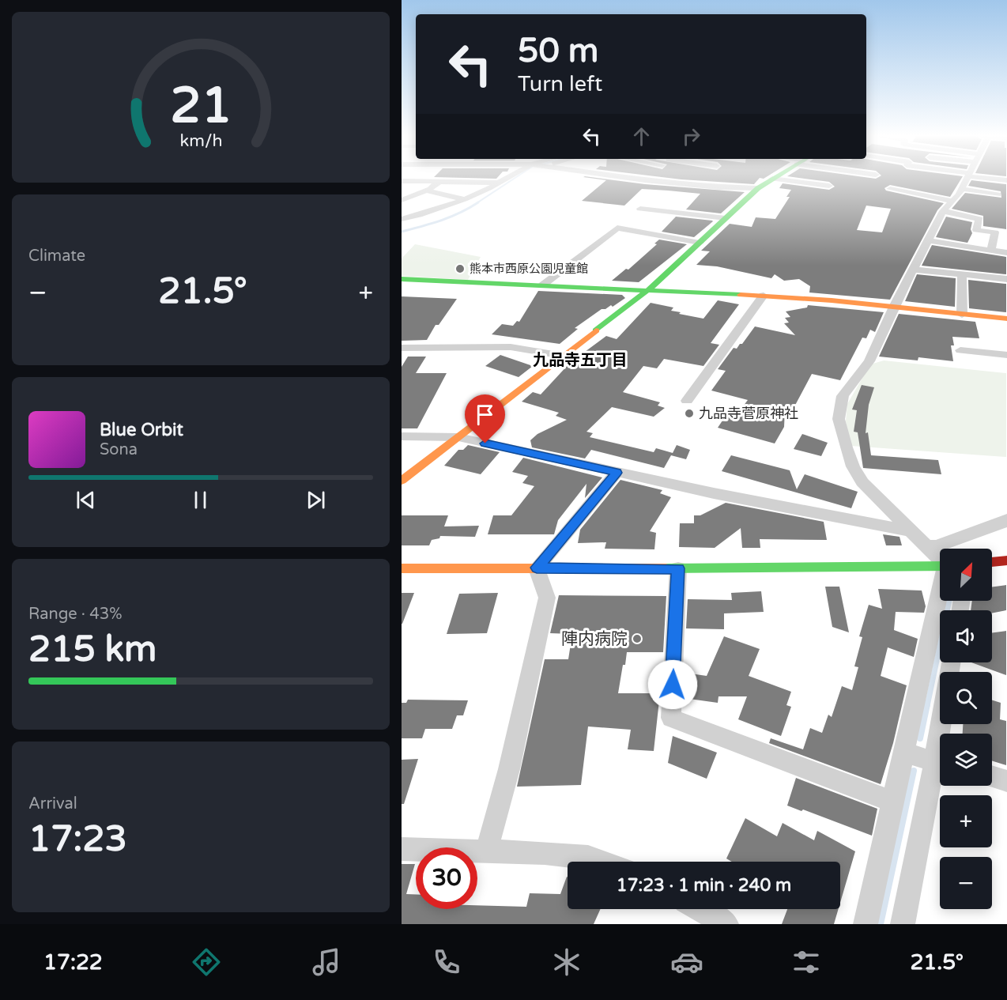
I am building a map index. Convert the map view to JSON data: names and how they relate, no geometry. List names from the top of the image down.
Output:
{
  "districts": ["九品寺五丁目"],
  "places": ["熊本市西原公園児童館", "九品寺菅原神社", "陣内病院"],
  "north": "top right",
  "page": {
    "turn": ["50 m", "Turn left"],
    "tile": [
      "Climate",
      ["Range · 43%", "215 km"],
      ["Arrival", "17:23"]
    ],
    "heat": ["−", "21.5°", "+"],
    "song": ["Blue Orbit", "Sona"],
    "map_buttons": ["+", "−"],
    "limit": "30",
    "trip": "17:23 · 1 min · 240 m",
    "tabs": ["17:22", "21.5°"],
    "gauge": ["21", "km/h"]
  }
}
